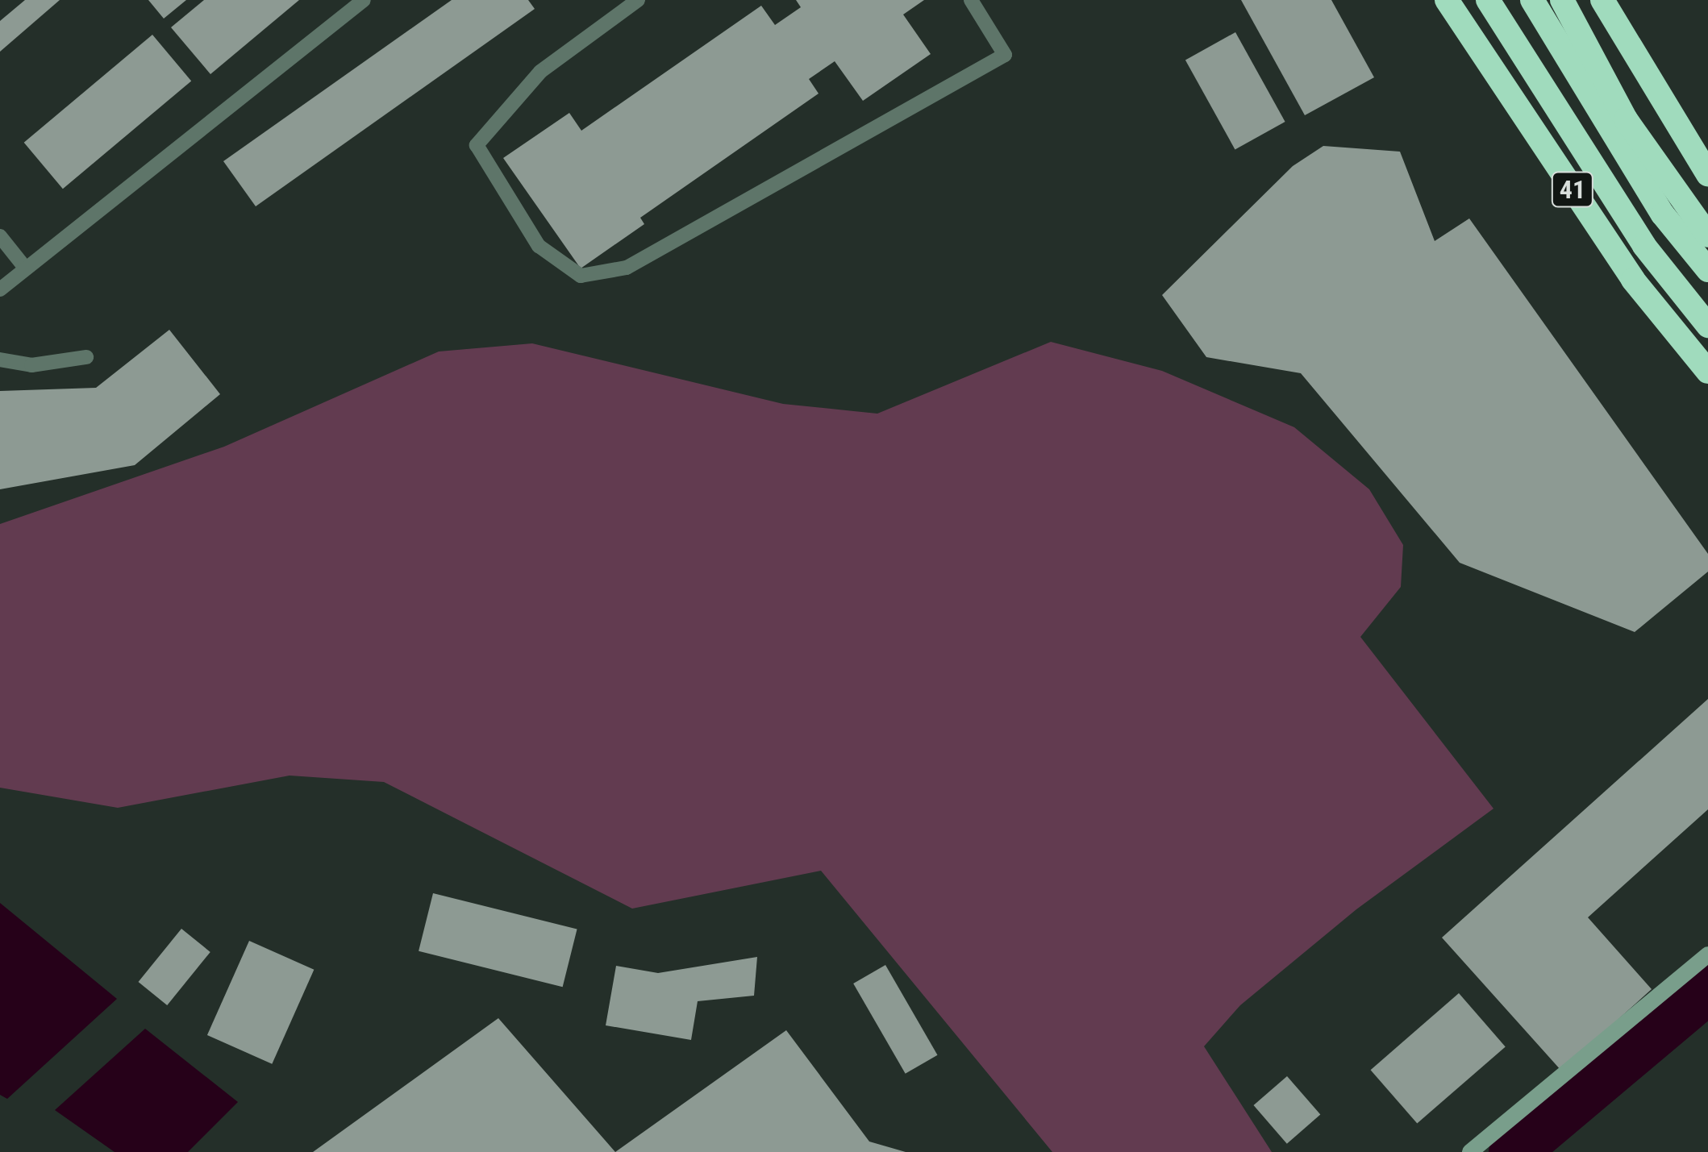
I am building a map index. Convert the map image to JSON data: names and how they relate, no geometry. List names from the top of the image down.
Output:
{
  "streets": {
    "highway": ["41"]
  }
}
